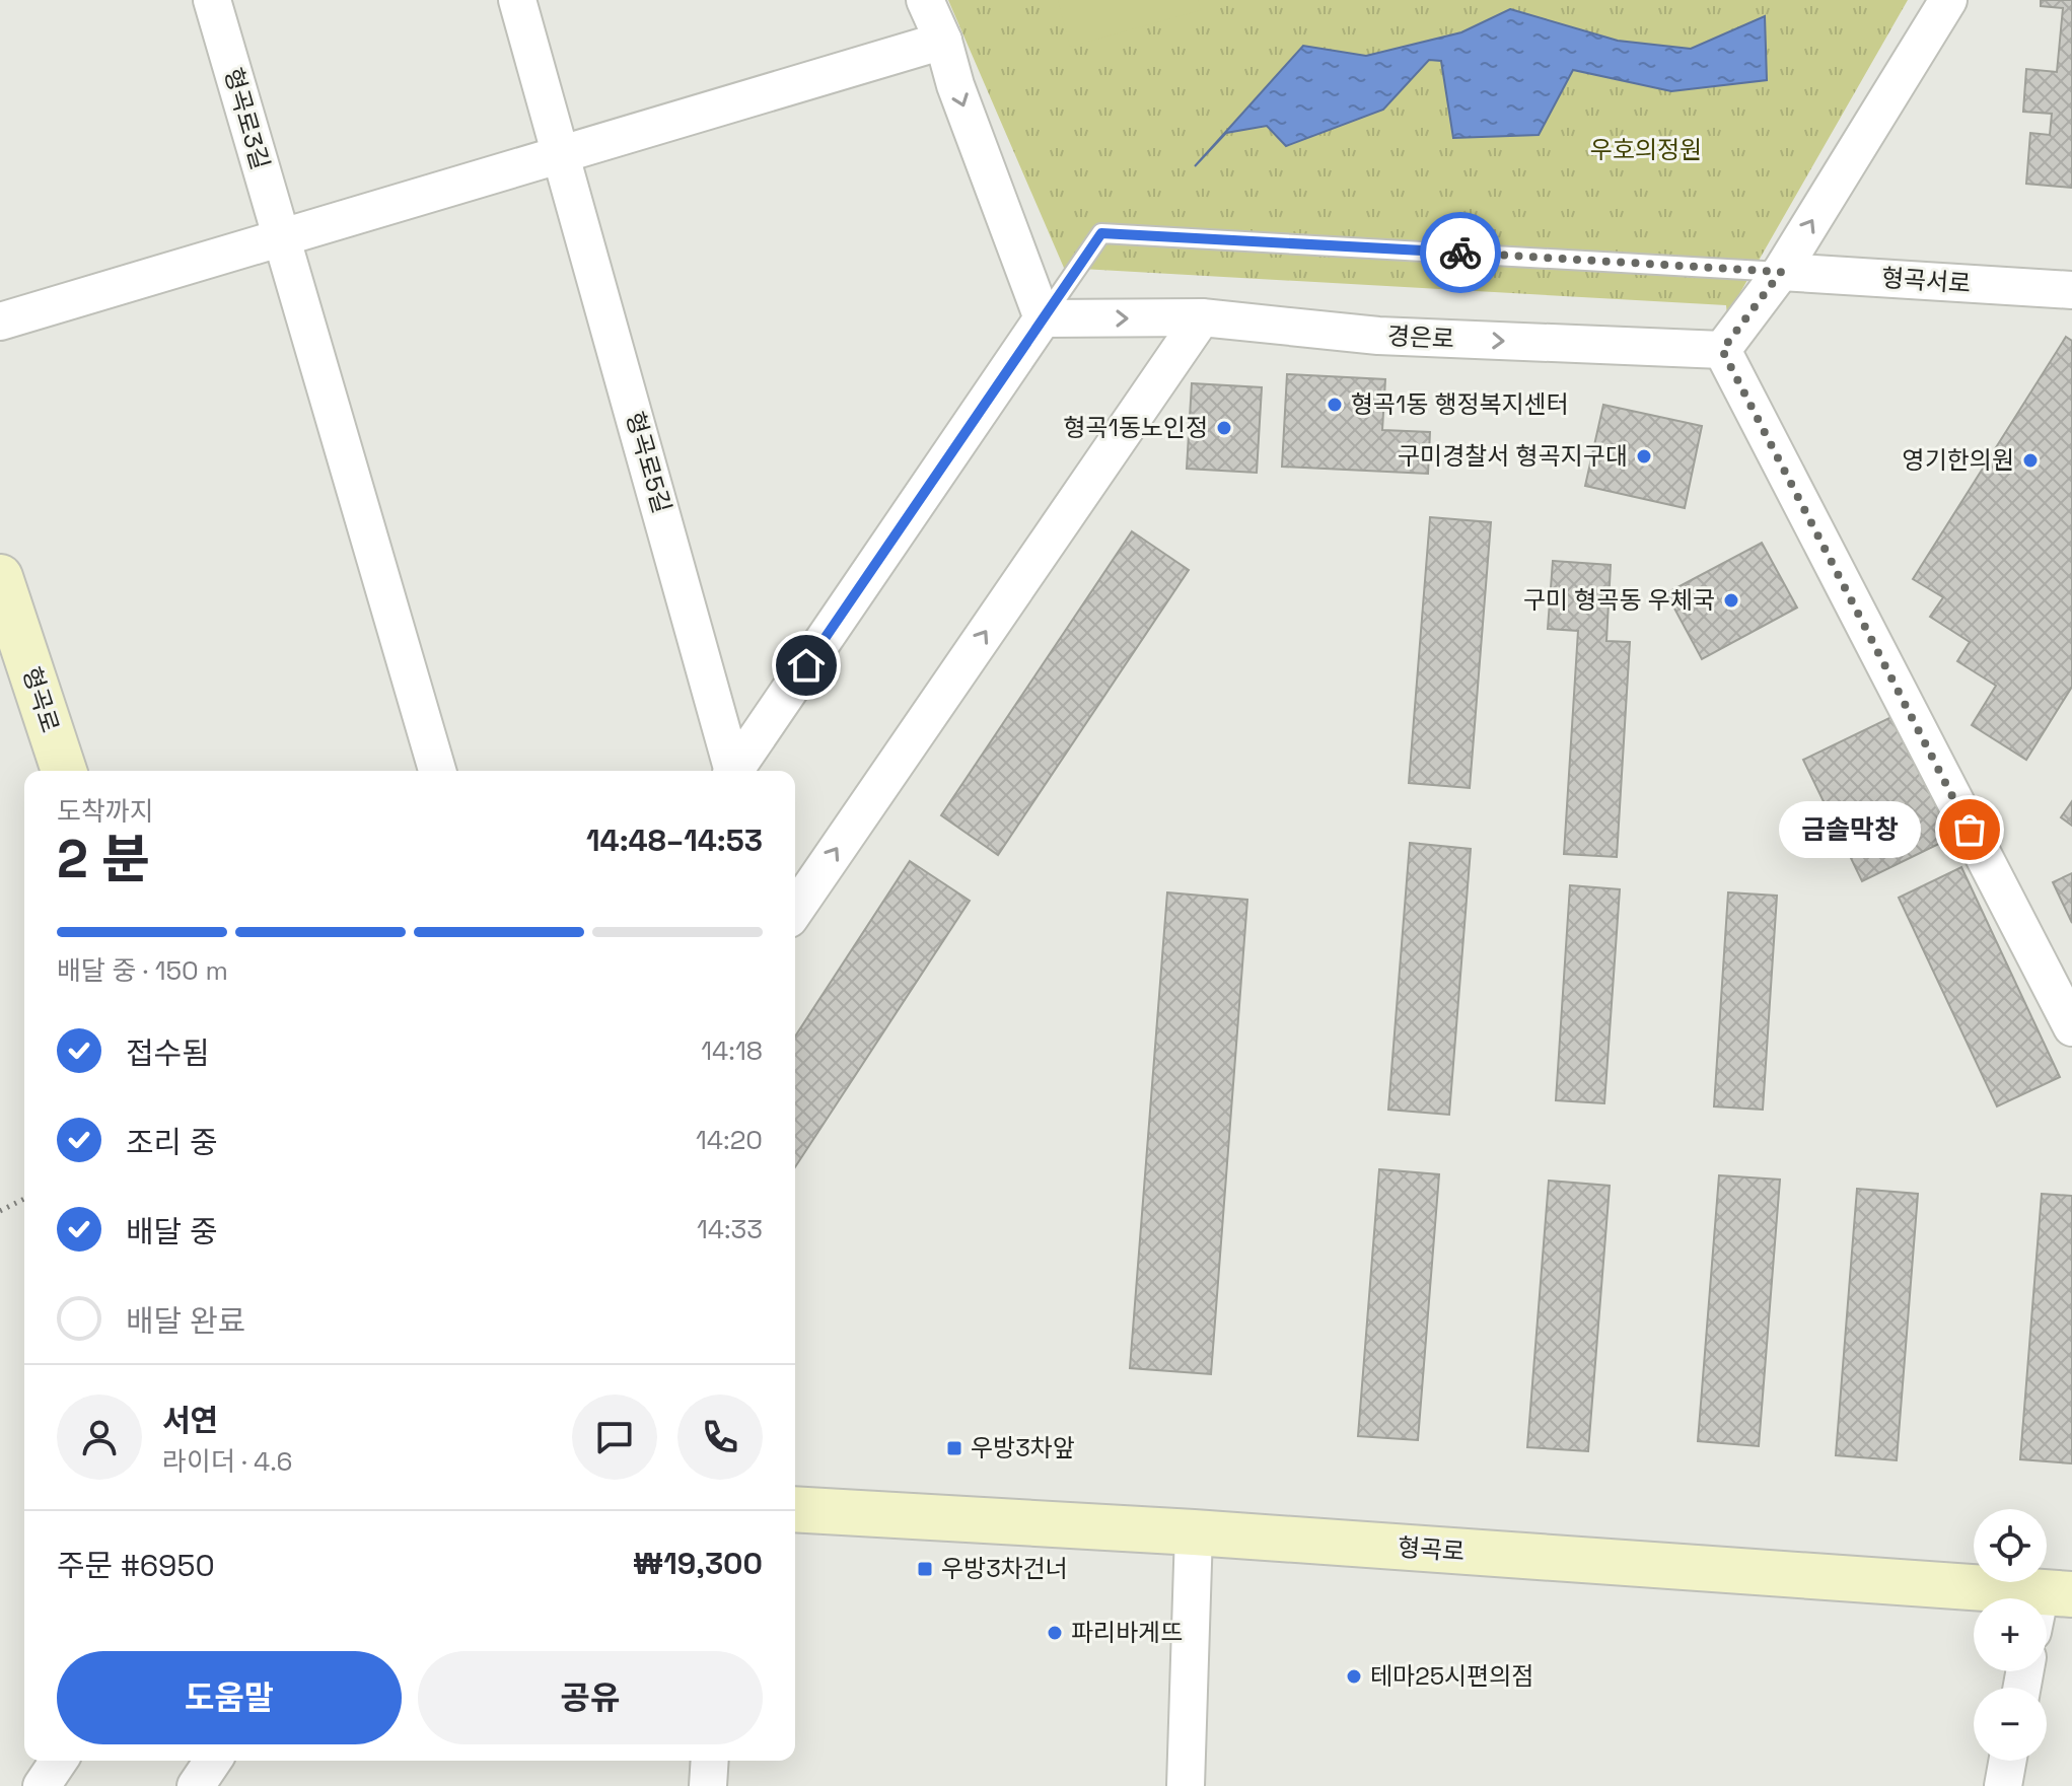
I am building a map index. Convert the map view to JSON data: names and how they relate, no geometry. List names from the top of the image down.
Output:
{
  "streets": {
    "street": [
      "형곡로3길",
      "형곡서로",
      "경은로",
      "형곡로5길",
      "형곡로"
    ]
  },
  "one_way": ["경은로"],
  "parks": ["우호의정원"],
  "places": {
    "other": [
      "형곡1동 행정복지센터",
      "형곡1동노인정",
      "구미경찰서 형곡지구대",
      "영기한의원",
      "구미 형곡동 우체국",
      "금솔막창",
      "파리바게뜨",
      "테마25시편의점"
    ],
    "transit": ["우방3차앞", "우방3차건너"]
  },
  "page": {
    "heading": ["2 분", "도착까지", "14:48–14:53"],
    "panel": [
      "서연",
      "라이더 · 4.6",
      "주문 #6950",
      "₩19,300"
    ],
    "bubble": "금솔막창",
    "bar": "배달 중 · 150 m",
    "list": [
      ["접수됨", "14:18"],
      ["조리 중", "14:20"],
      ["배달 중", "14:33"],
      "배달 완료"
    ],
    "map_buttons": ["+", "−"],
    "buttons": ["도움말", "공유"]
  }
}
